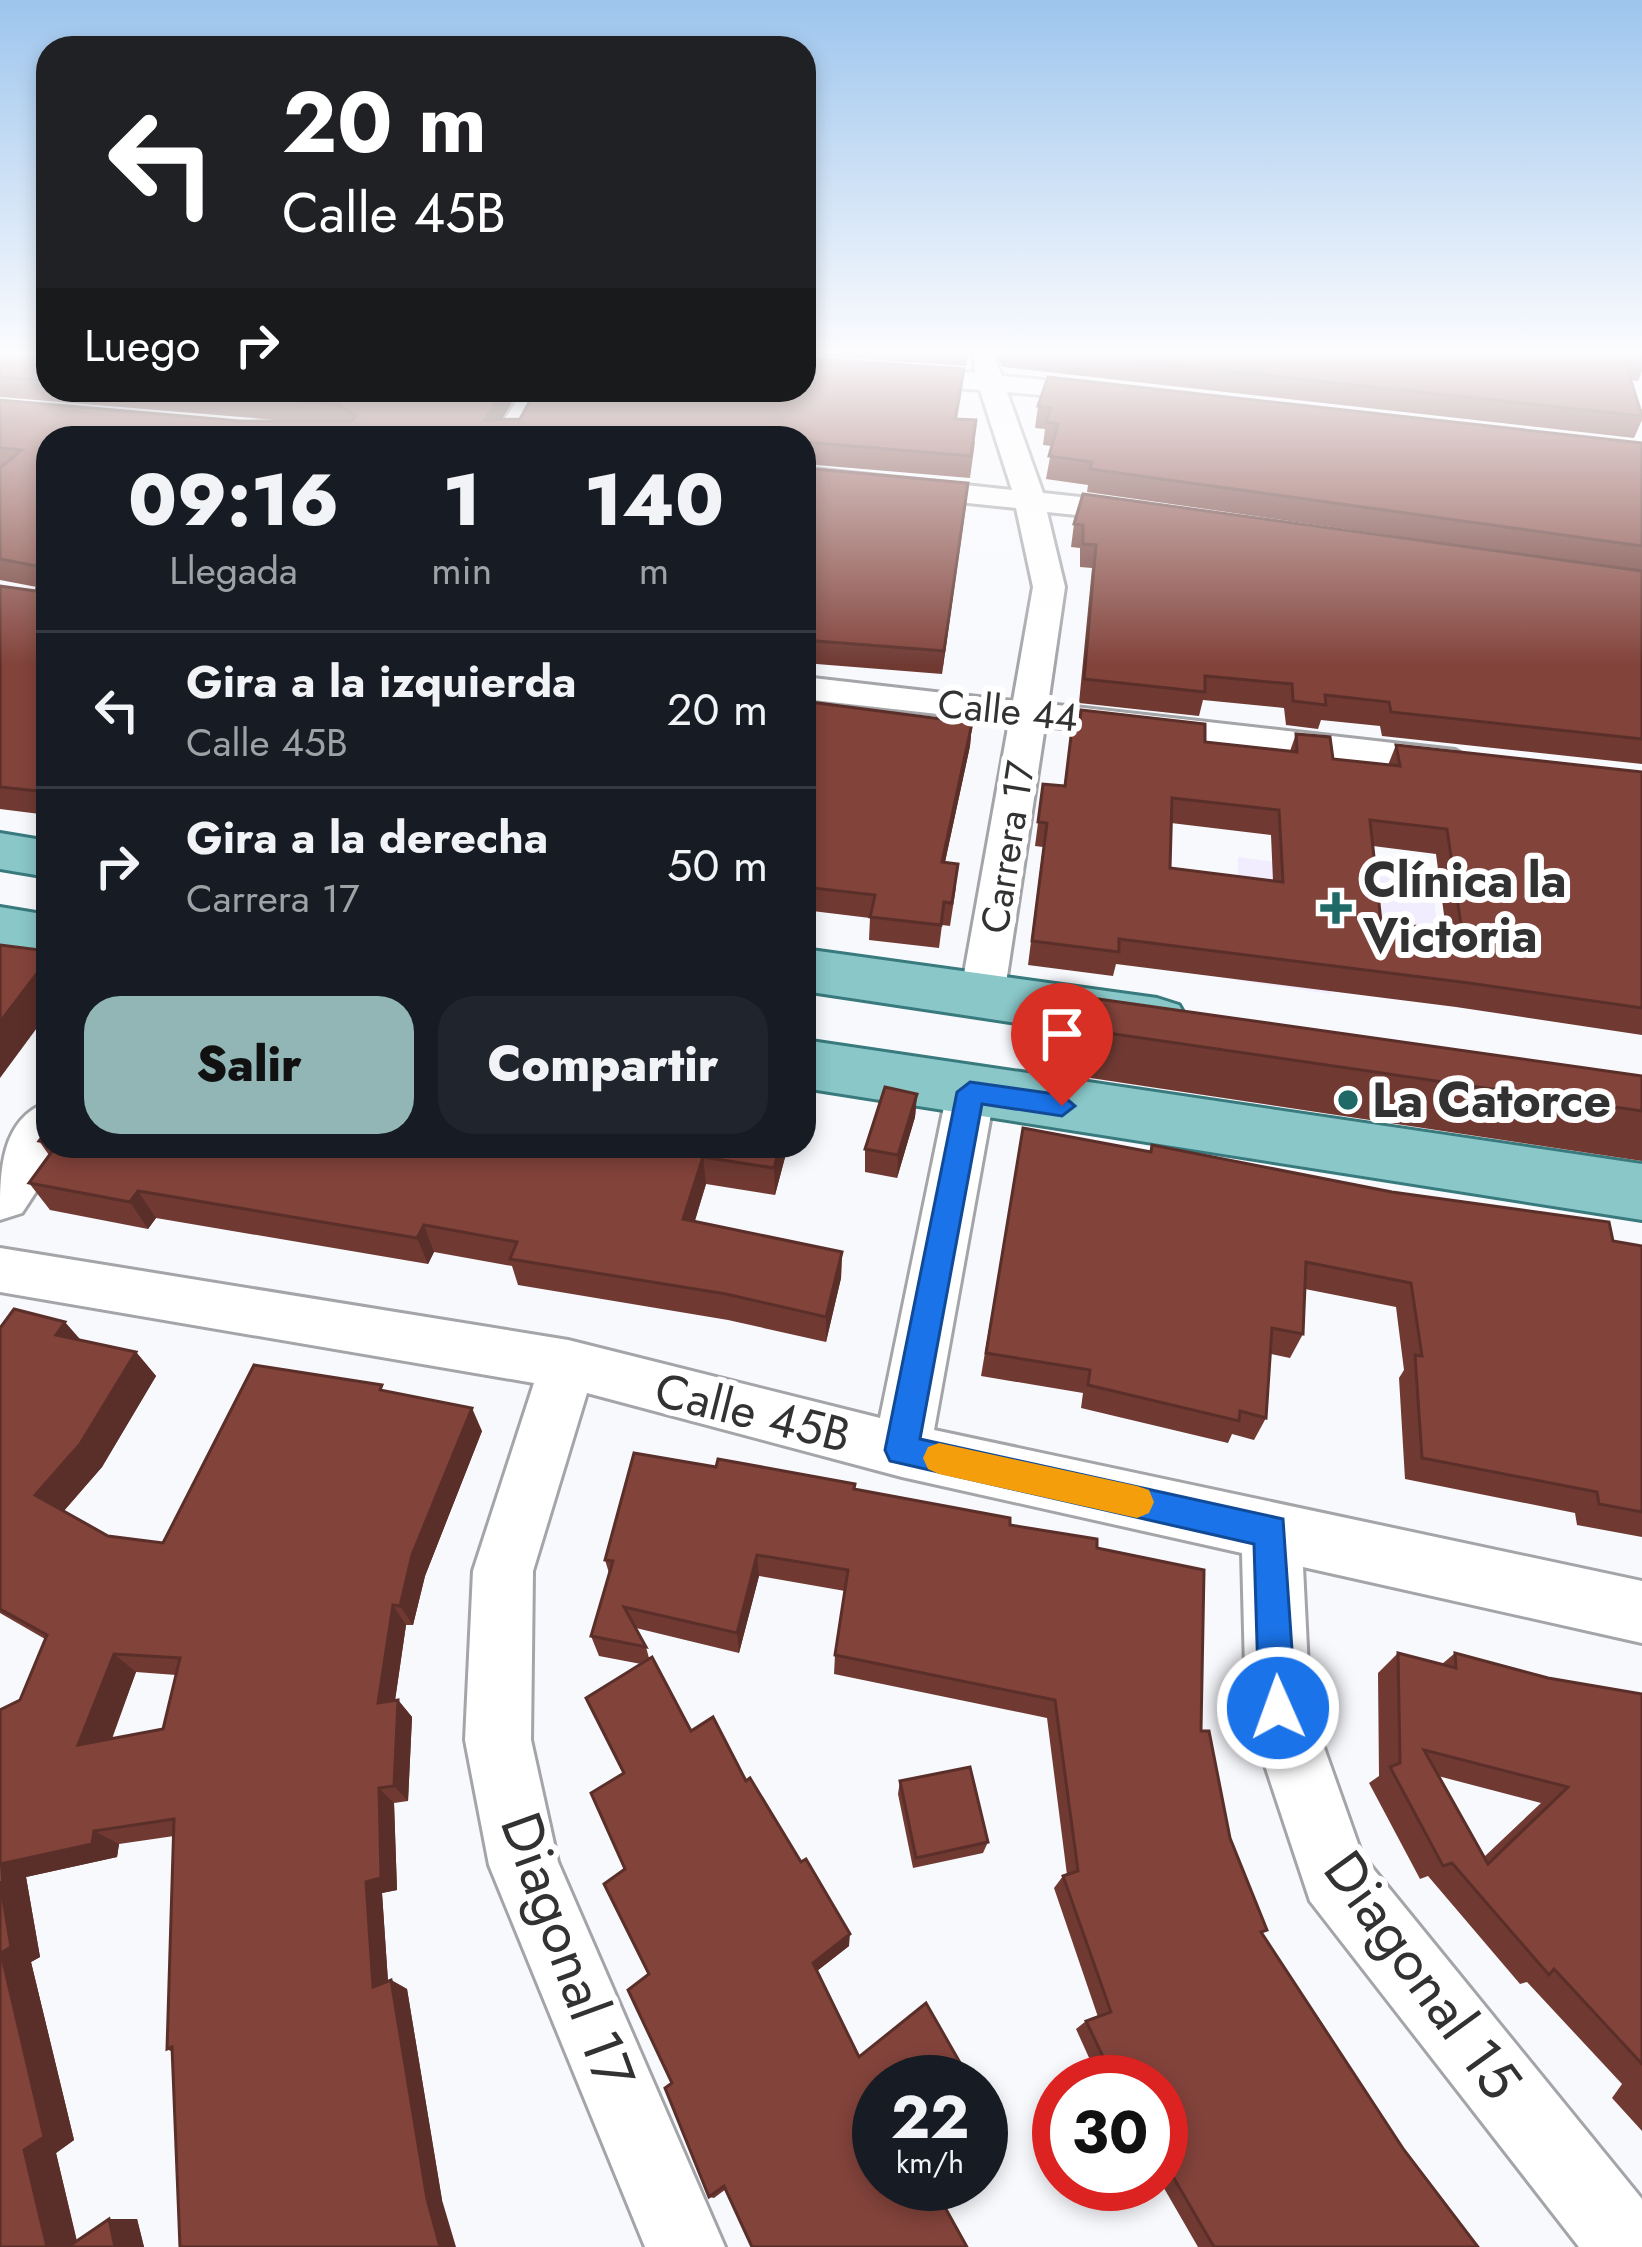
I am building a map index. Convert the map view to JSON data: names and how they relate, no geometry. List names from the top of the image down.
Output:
{
  "streets": {
    "street": [
      "Calle 44",
      "Carrera 17",
      "Calle 45B",
      "Diagonal 17",
      "Diagonal 15"
    ]
  },
  "crossings": [
    ["Calle 44", "Carrera 17"],
    ["Calle 45B", "Diagonal 17"],
    ["Calle 45B", "Diagonal 15"]
  ],
  "places": {
    "health": ["Clínica la Victoria"],
    "other": ["La Catorce"]
  },
  "page": {
    "turn": ["20 m", "Calle 45B"],
    "then": "Luego",
    "eta": [
      "09:16",
      "Llegada",
      "1",
      "min",
      "140",
      "m"
    ],
    "list": [
      {
        "name": "Gira a la izquierda",
        "note": "Calle 45B",
        "value": "20 m"
      },
      {
        "name": "Gira a la derecha",
        "note": "Carrera 17",
        "value": "50 m"
      }
    ],
    "buttons": ["Salir", "Compartir"],
    "speed": "22 km/h",
    "limit": "30"
  }
}
